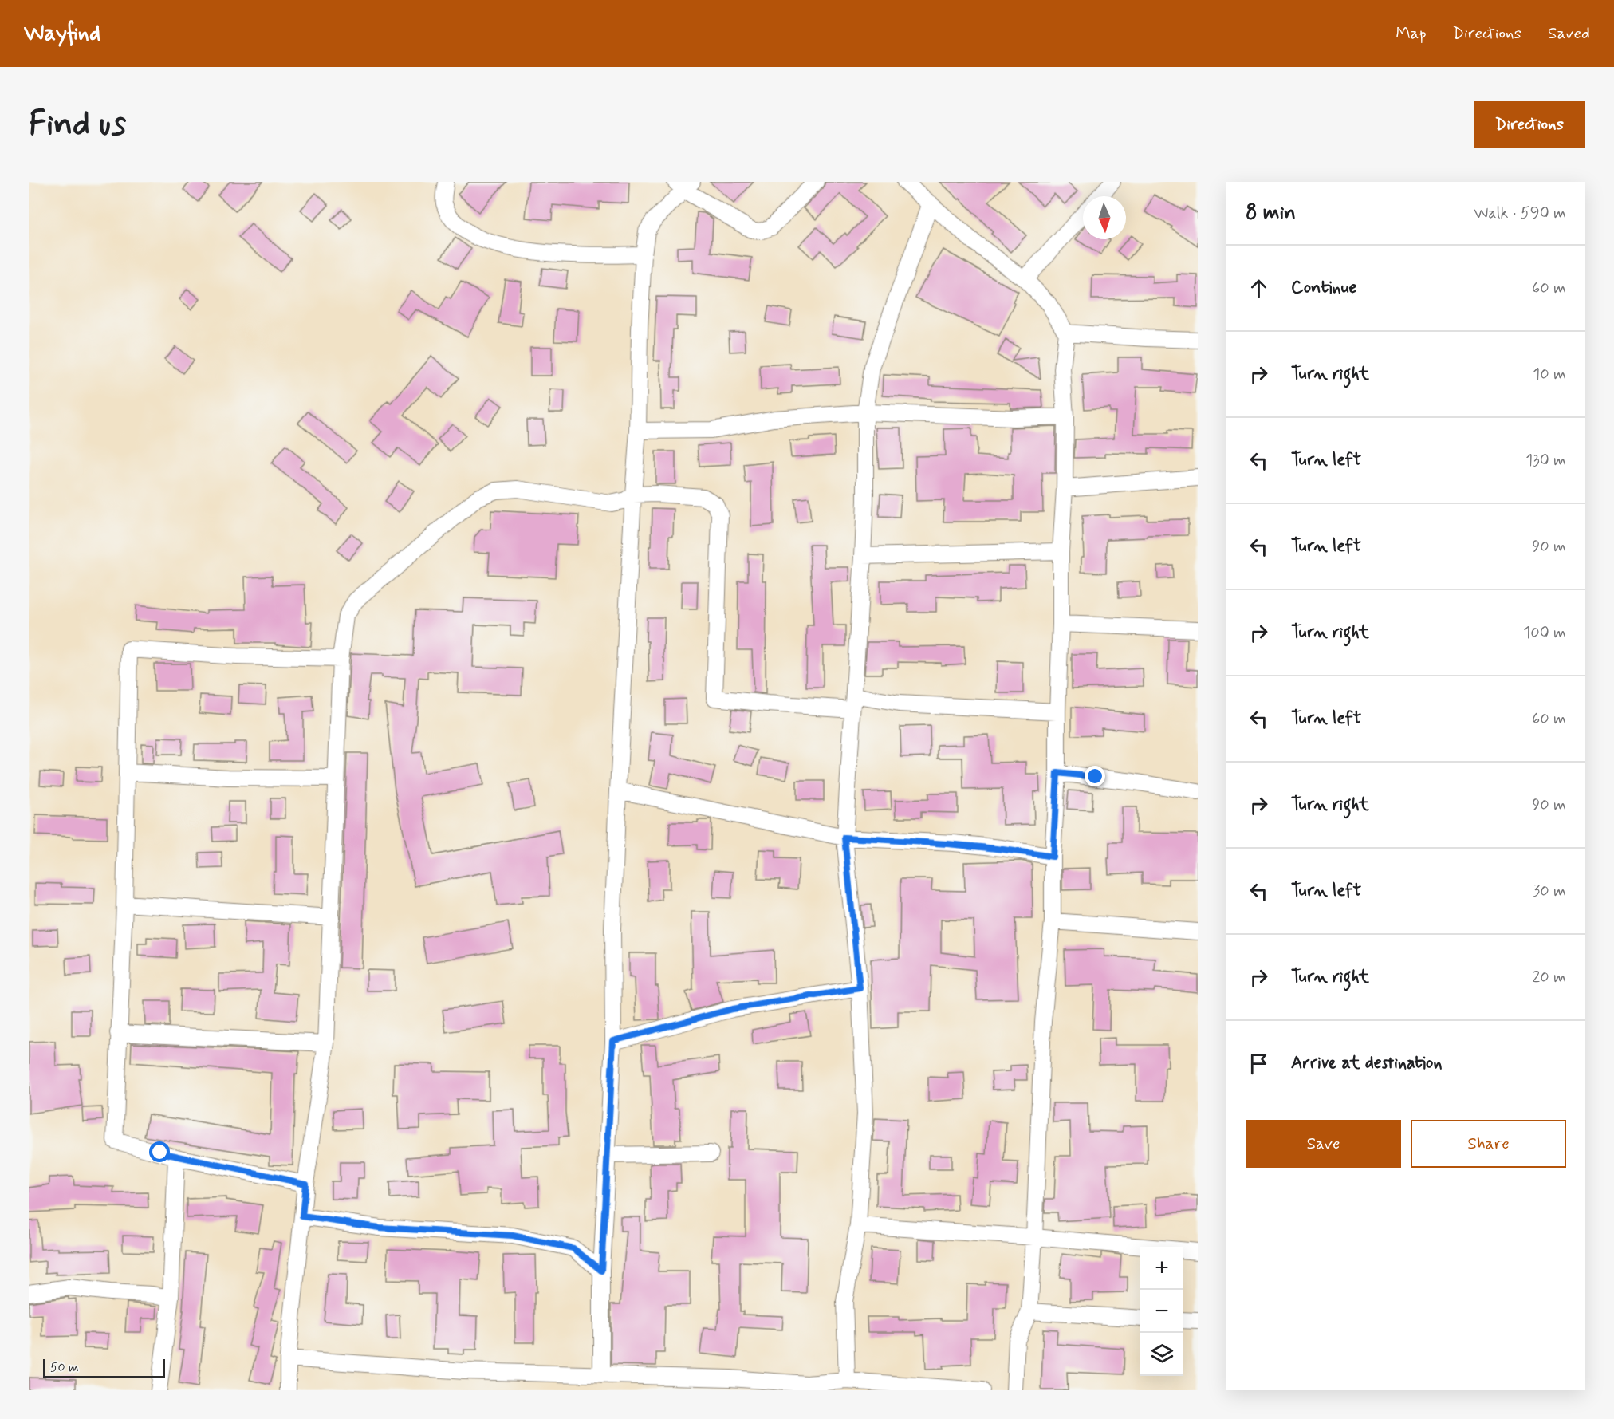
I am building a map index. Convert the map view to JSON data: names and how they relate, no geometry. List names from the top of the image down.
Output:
{
  "scale_bar": "50 m",
  "north": "bottom",
  "page": {
    "header": "Wayfind",
    "nav": ["Map", "Directions", "Saved"],
    "buttons": [
      "Directions",
      ["Save", "Share"]
    ],
    "title": "Find us",
    "heading": ["8 min", "Walk · 590 m"],
    "list": [
      ["Continue", "60 m"],
      ["Turn right", "10 m"],
      ["Turn left", "130 m"],
      ["Turn left", "90 m"],
      ["Turn right", "100 m"],
      ["Turn left", "60 m"],
      ["Turn right", "90 m"],
      ["Turn left", "30 m"],
      ["Turn right", "20 m"],
      "Arrive at destination"
    ],
    "map_buttons": ["+", "−"],
    "scale": "50 m"
  }
}
